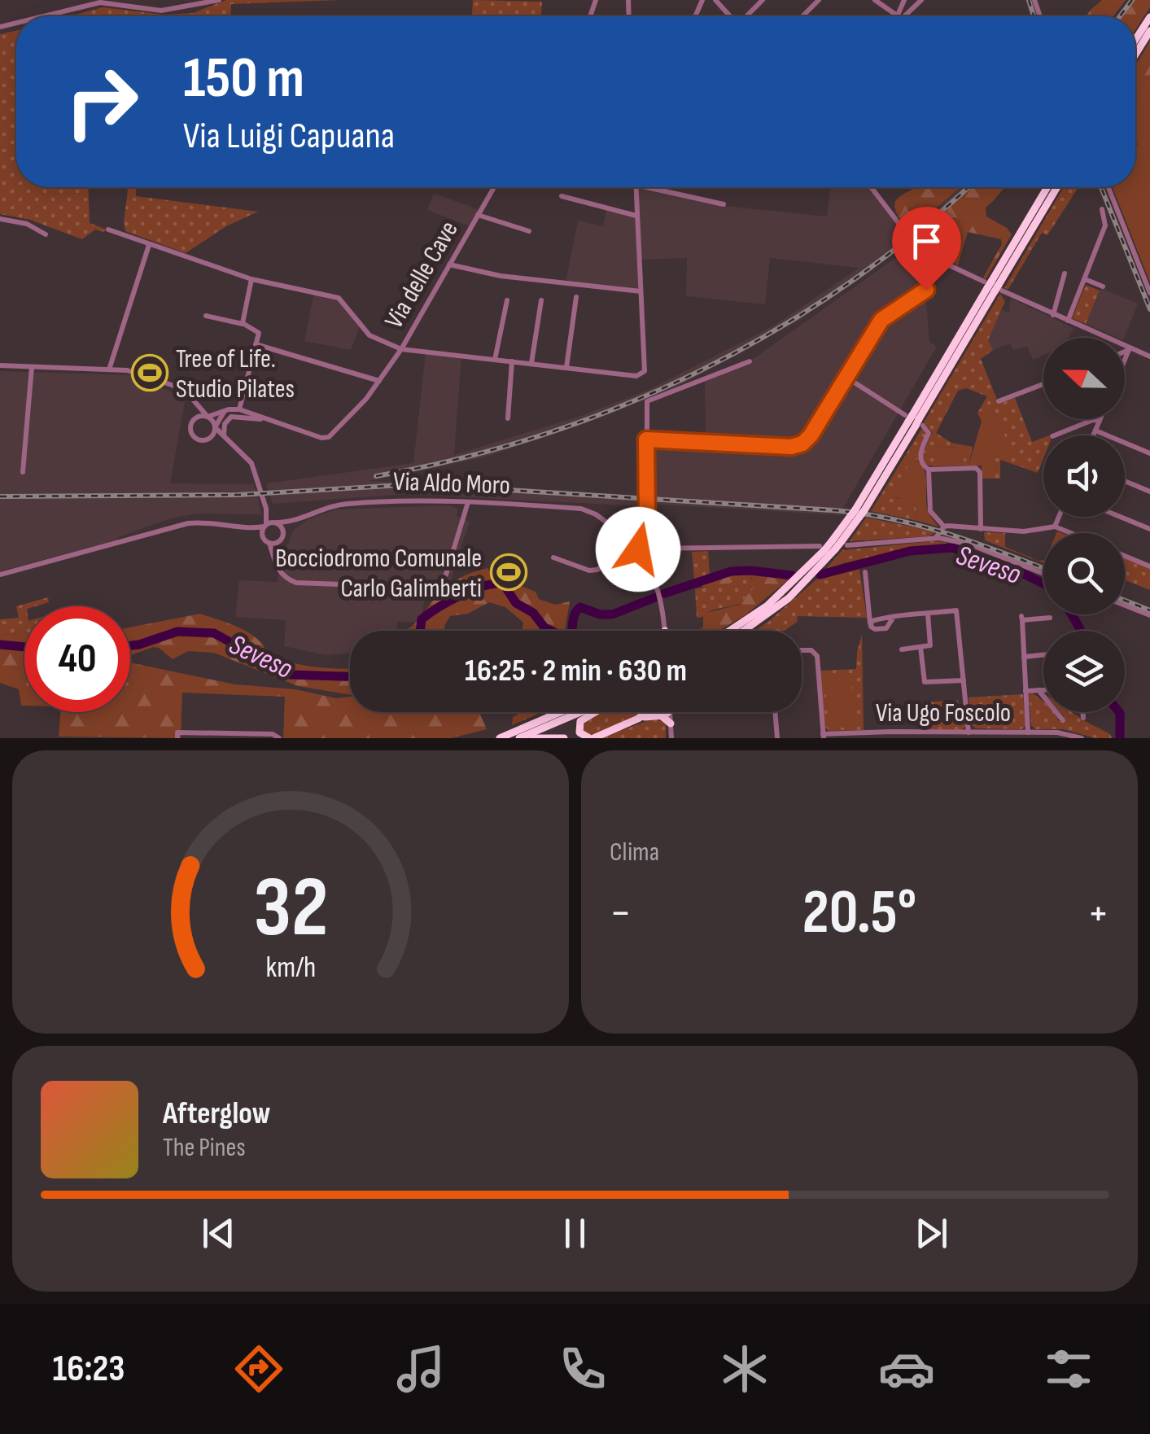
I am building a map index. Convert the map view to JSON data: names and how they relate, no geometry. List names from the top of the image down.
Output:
{
  "streets": {
    "street": ["Via delle Cave", "Via Aldo Moro", "Via Ugo Foscolo"]
  },
  "water": ["Seveso"],
  "places": {
    "sports": ["Tree of Life. Studio Pilates", "Bocciodromo Comunale Carlo Galimberti"]
  },
  "north": "left",
  "page": {
    "turn": ["150 m", "Via Luigi Capuana"],
    "limit": "40",
    "trip": "16:25 · 2 min · 630 m",
    "tile": "Clima",
    "heat": ["−", "20.5°", "+"],
    "song": ["Afterglow", "The Pines"],
    "tabs": "16:23",
    "gauge": ["32", "km/h"]
  }
}
